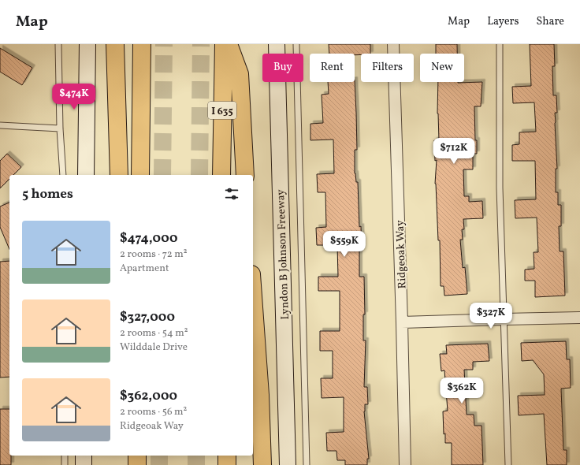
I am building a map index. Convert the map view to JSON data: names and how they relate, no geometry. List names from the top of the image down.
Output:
{
  "streets": {
    "highway": ["I 635"],
    "main road": ["Lyndon B Johnson Freeway"],
    "street": ["Ridgeoak Way"]
  },
  "page": {
    "header": "Map",
    "nav": ["Map", "Layers", "Share"],
    "chip": [
      "Buy",
      "Rent",
      "Filters",
      "New"
    ],
    "price": [
      "$474K",
      "$712K",
      "$559K",
      "$327K",
      "$362K"
    ],
    "heading": "5 homes",
    "list": [
      {
        "name": "$474,000",
        "note": "2 rooms · 72 m² · Apartment"
      },
      {
        "name": "$327,000",
        "note": "2 rooms · 54 m² · Wilddale Drive"
      },
      {
        "name": "$362,000",
        "note": "2 rooms · 56 m² · Ridgeoak Way"
      }
    ]
  }
}
